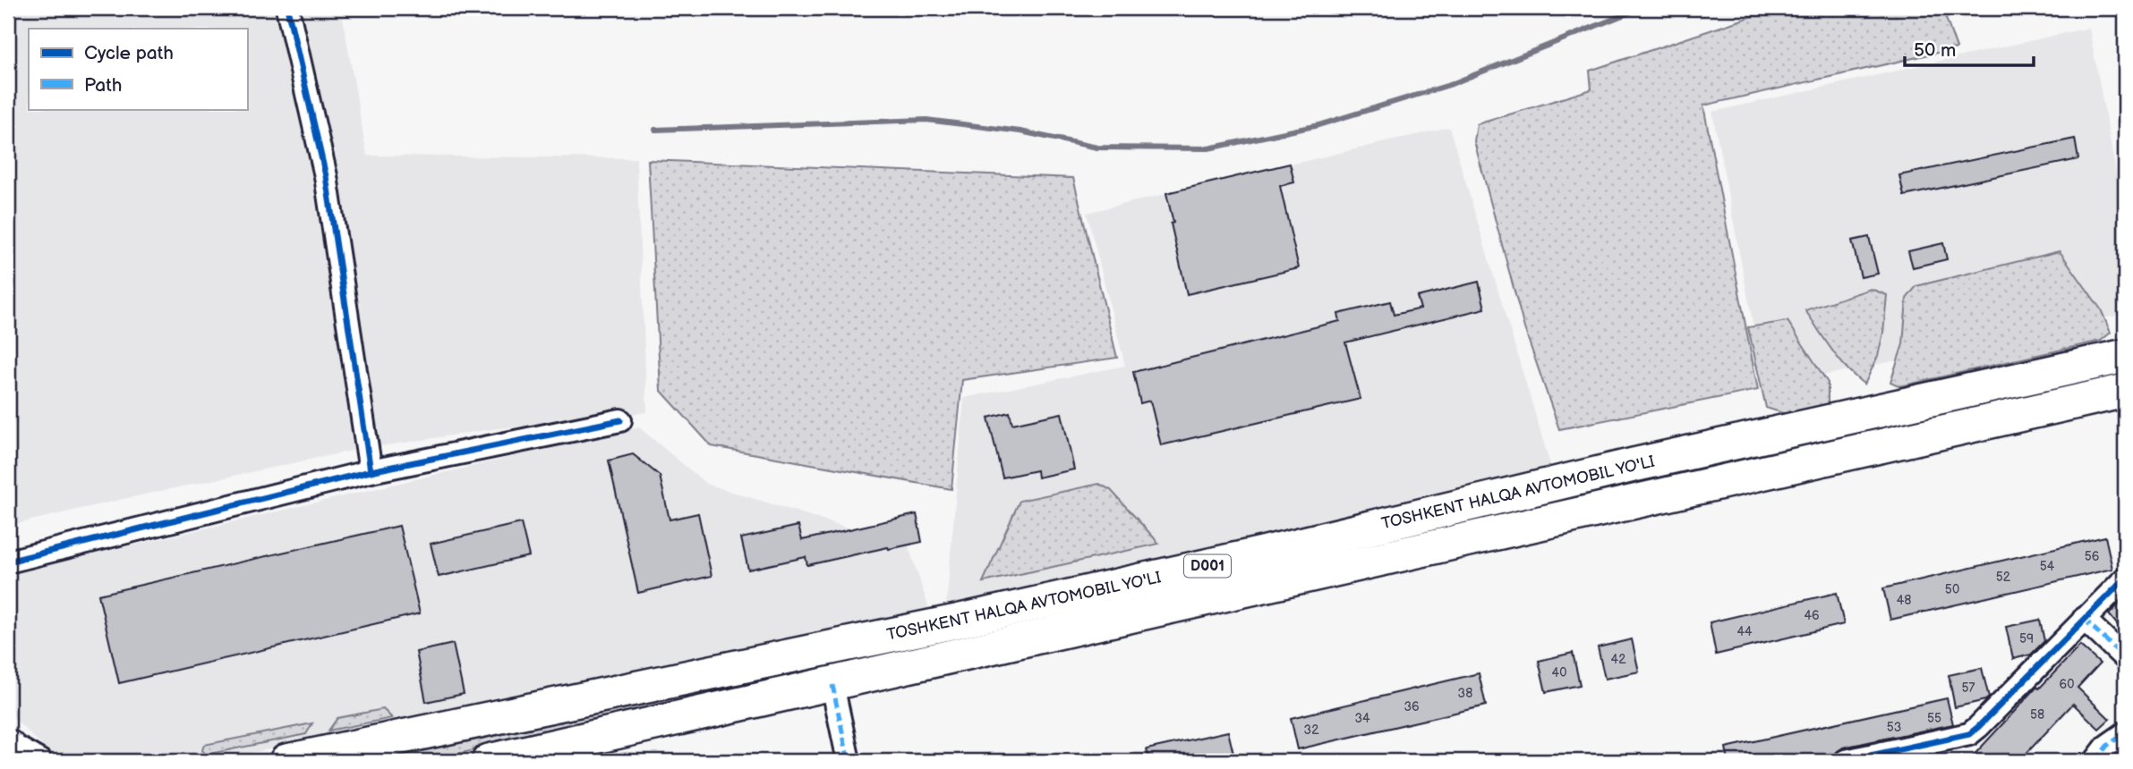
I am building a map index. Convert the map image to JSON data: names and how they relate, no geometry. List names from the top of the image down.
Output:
{
  "streets": {
    "highway": ["TOSHKENT HALQA AVTOMOBIL YO'LI", "D001"]
  },
  "house_numbers": [
    "56",
    "54",
    "52",
    "50",
    "48",
    "46",
    "44",
    "59",
    "42",
    "40",
    "60",
    "57",
    "38",
    "36",
    "58",
    "34",
    "55",
    "53",
    "32"
  ],
  "legend": ["Cycle path", "Path"],
  "scale_bar": "50 m"
}
